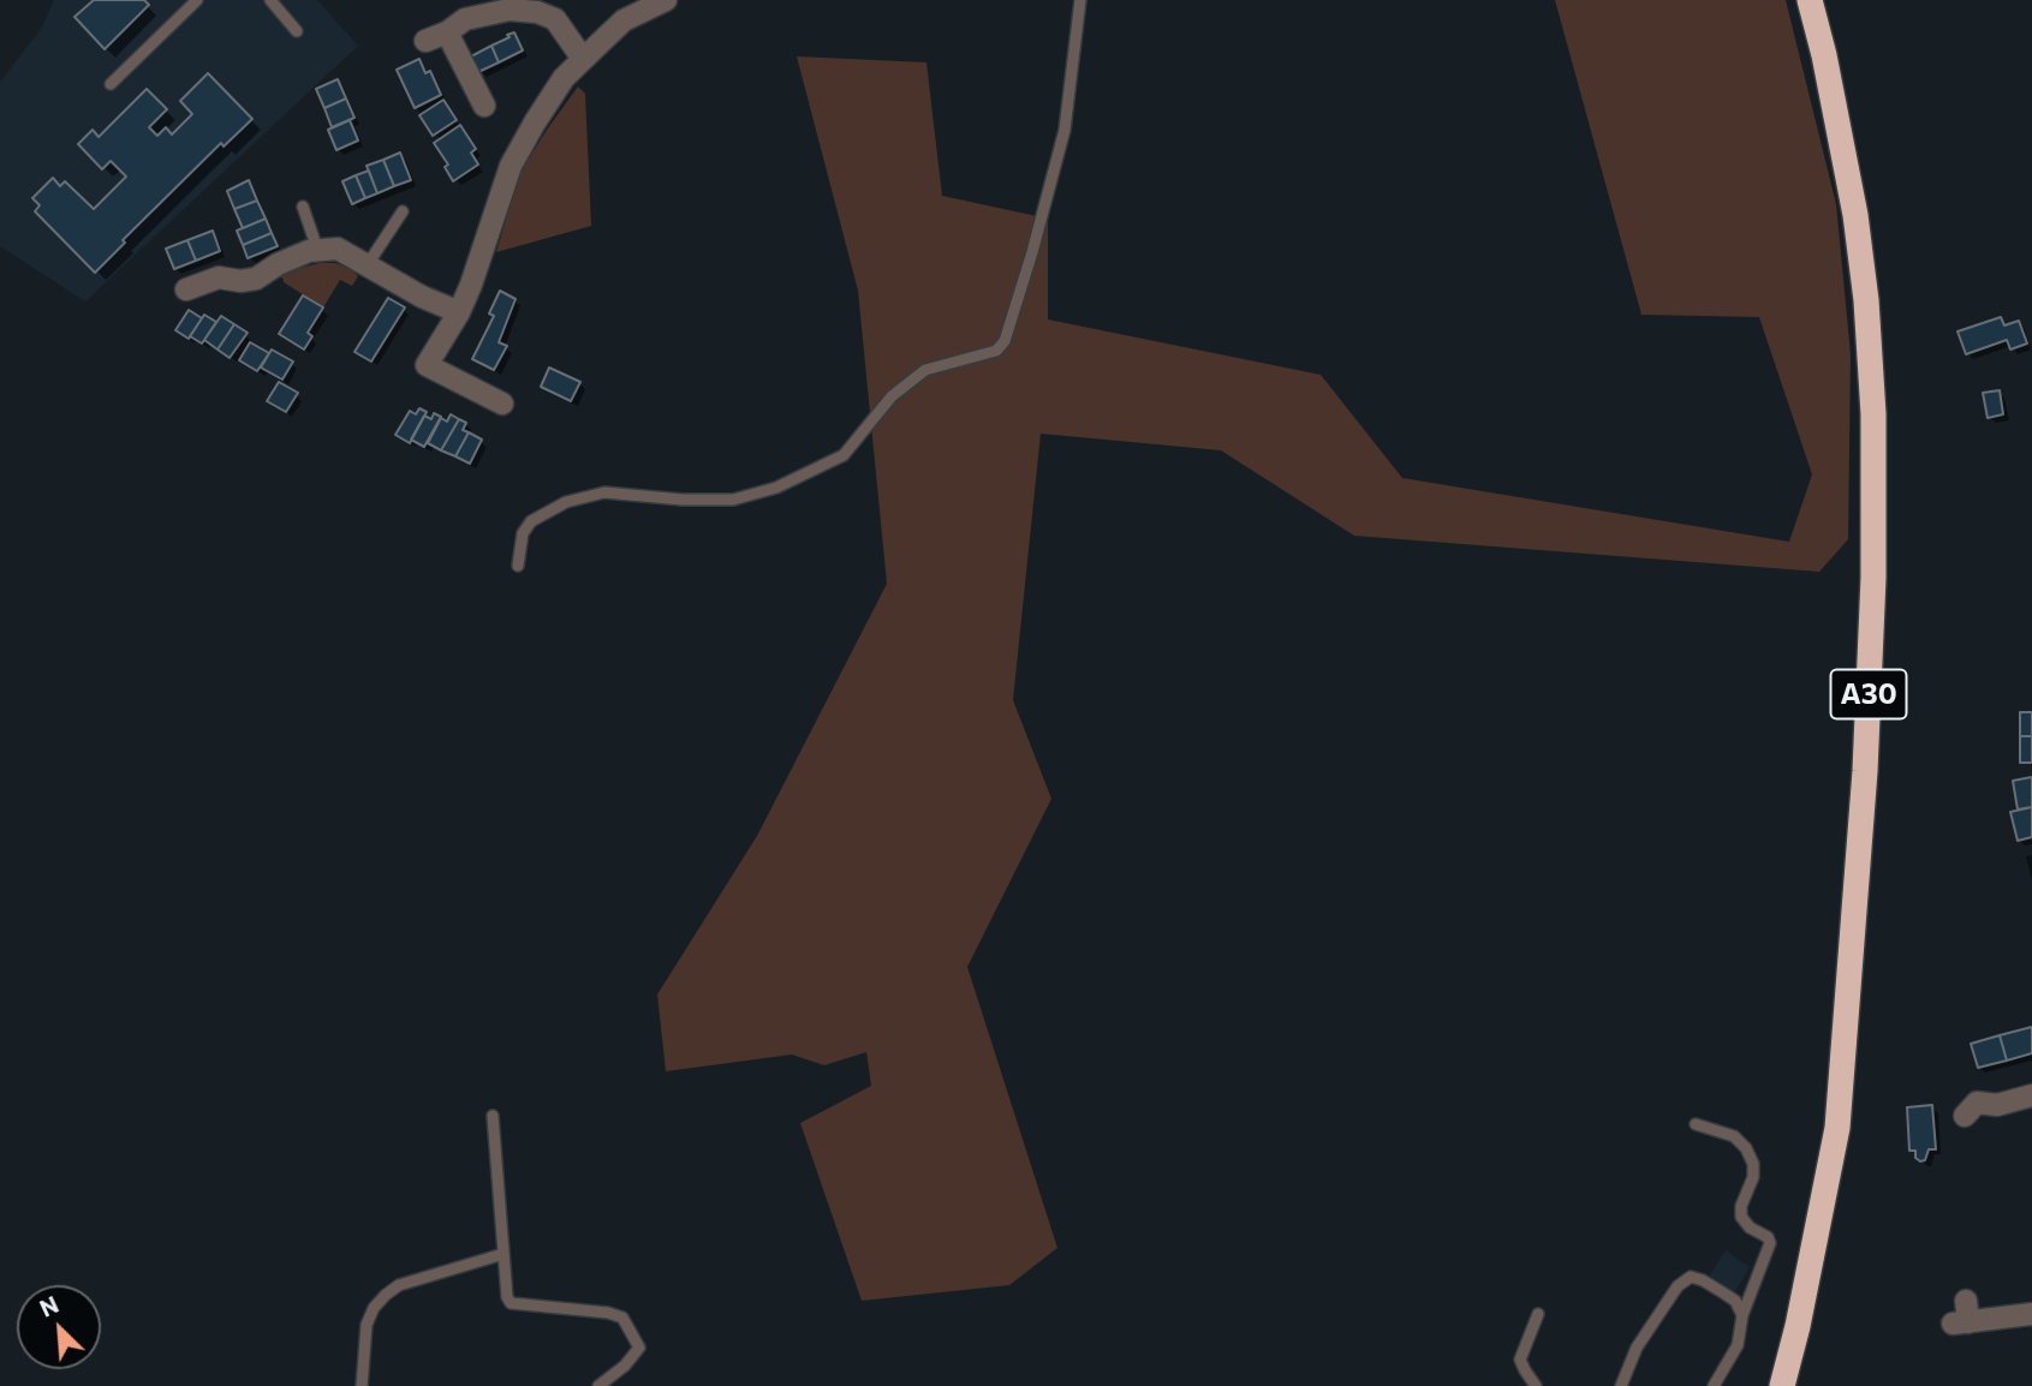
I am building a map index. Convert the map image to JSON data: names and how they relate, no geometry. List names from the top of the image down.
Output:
{
  "streets": {
    "highway": ["A30"]
  },
  "north": "top left"
}
